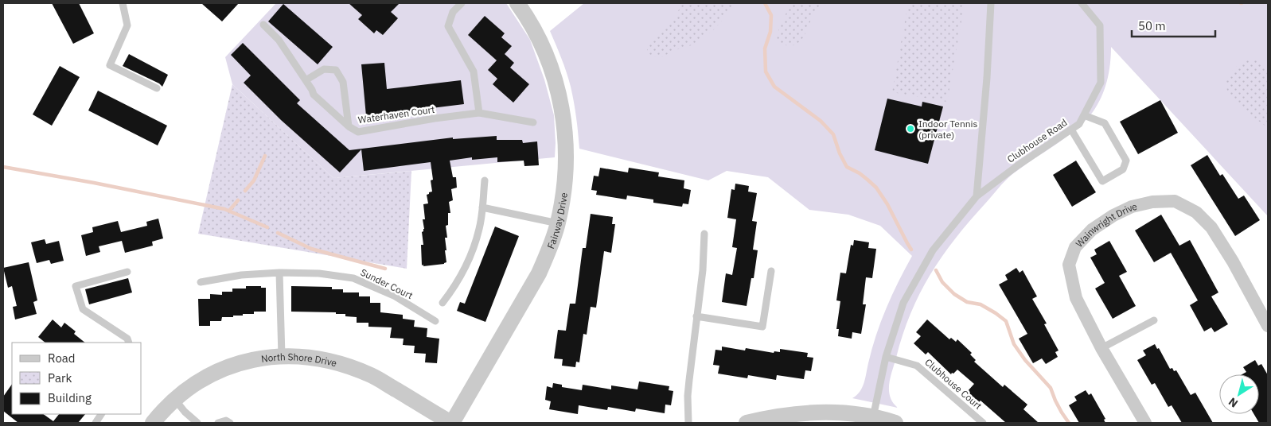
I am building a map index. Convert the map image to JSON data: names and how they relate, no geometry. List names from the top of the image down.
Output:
{
  "streets": {
    "street": ["Fairway Drive", "Wainwright Drive", "North Shore Drive"],
    "lane": [
      "Waterhaven Court",
      "Clubhouse Road",
      "Sunder Court",
      "Clubhouse Court"
    ]
  },
  "crossings": [
    ["Clubhouse Road", "Clubhouse Court"],
    ["Fairway Drive", "North Shore Drive"]
  ],
  "places": ["Indoor Tennis (private)"],
  "legend": ["Road", "Park", "Building"],
  "scale_bar": "50 m",
  "north": "bottom left"
}
